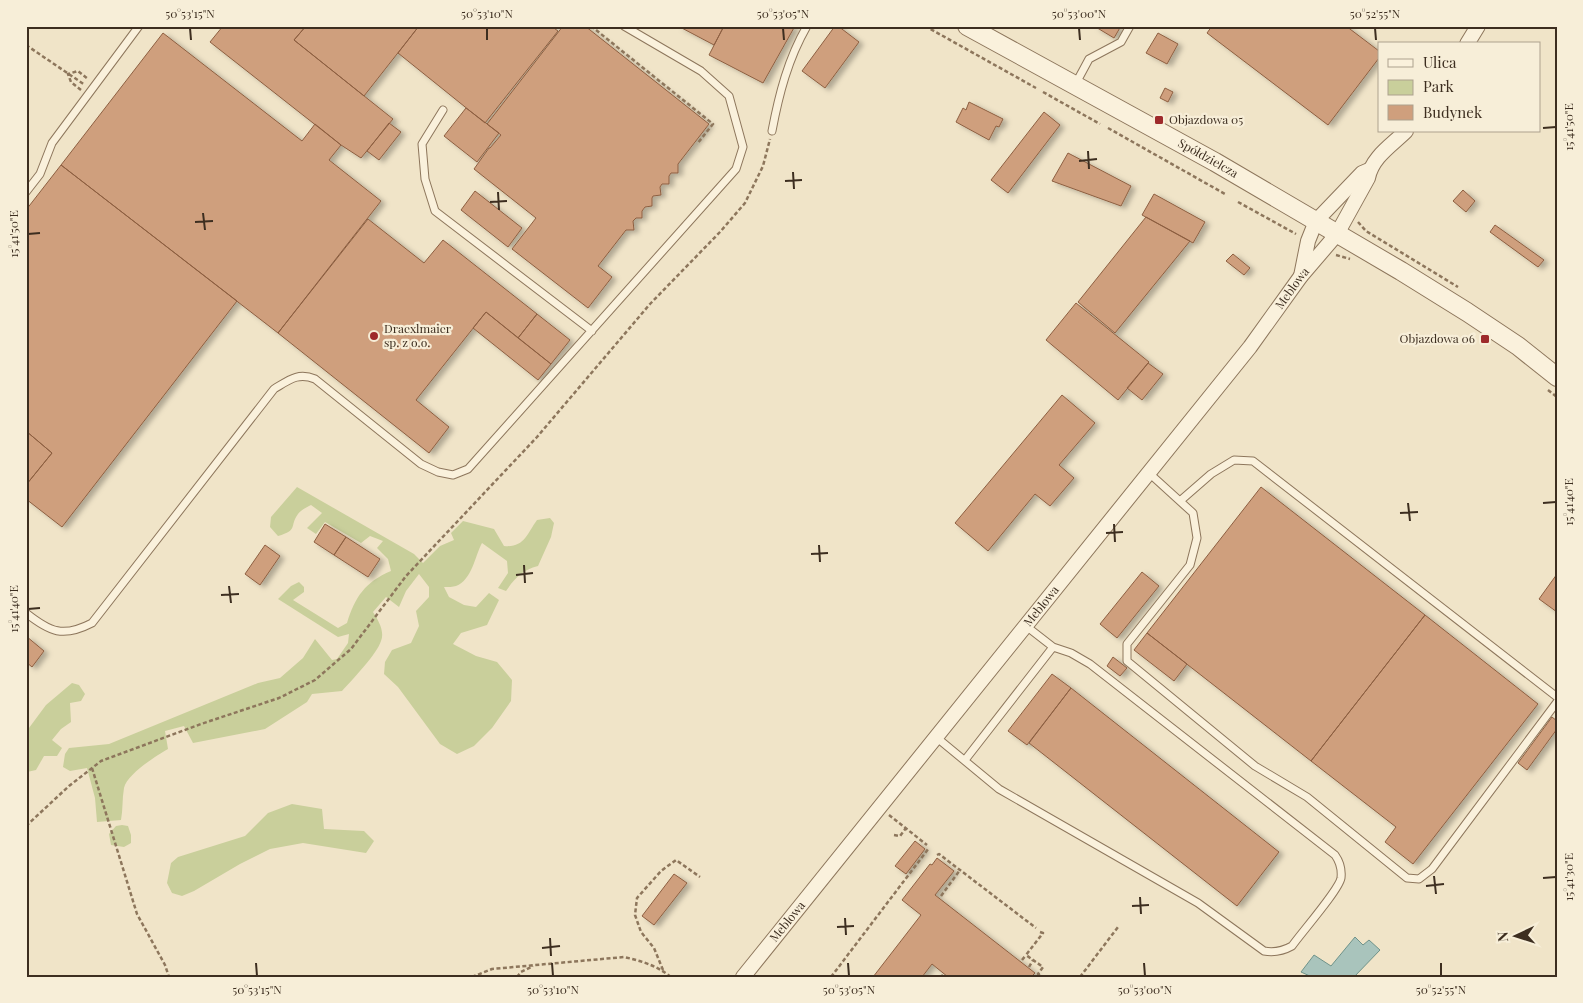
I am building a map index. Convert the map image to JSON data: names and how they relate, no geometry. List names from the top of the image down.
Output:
{
  "streets": {
    "street": ["Spółdzielcza", "Meblowa"]
  },
  "crossings": [
    ["Spółdzielcza", "Meblowa"]
  ],
  "places": {
    "transit": ["Objazdowa 05", "Objazdowa 06"],
    "other": ["Draexlmaier sp. z o.o."]
  },
  "legend": ["Ulica", "Park", "Budynek"],
  "north": "left",
  "coordinates": [
    "50°53'15\"N",
    "50°53'10\"N",
    "50°53'05\"N",
    "50°53'00\"N",
    "50°52'55\"N",
    "15°41'50\"E",
    "15°41'40\"E",
    "15°41'30\"E"
  ]
}
